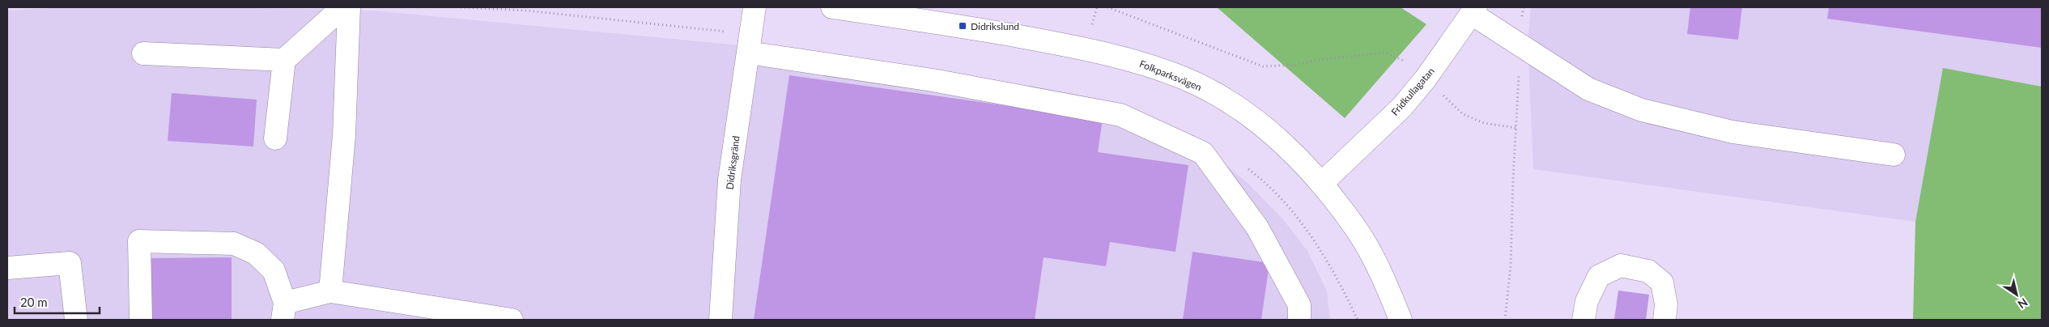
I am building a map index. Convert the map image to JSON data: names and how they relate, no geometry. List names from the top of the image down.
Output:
{
  "streets": {
    "main road": ["Folkparksvägen", "Fridkullagatan", "Didriksgränd"]
  },
  "crossings": [
    ["Folkparksvägen", "Fridkullagatan"]
  ],
  "places": {
    "transit": ["Didrikslund"]
  },
  "scale_bar": "20 m",
  "north": "bottom right"
}
